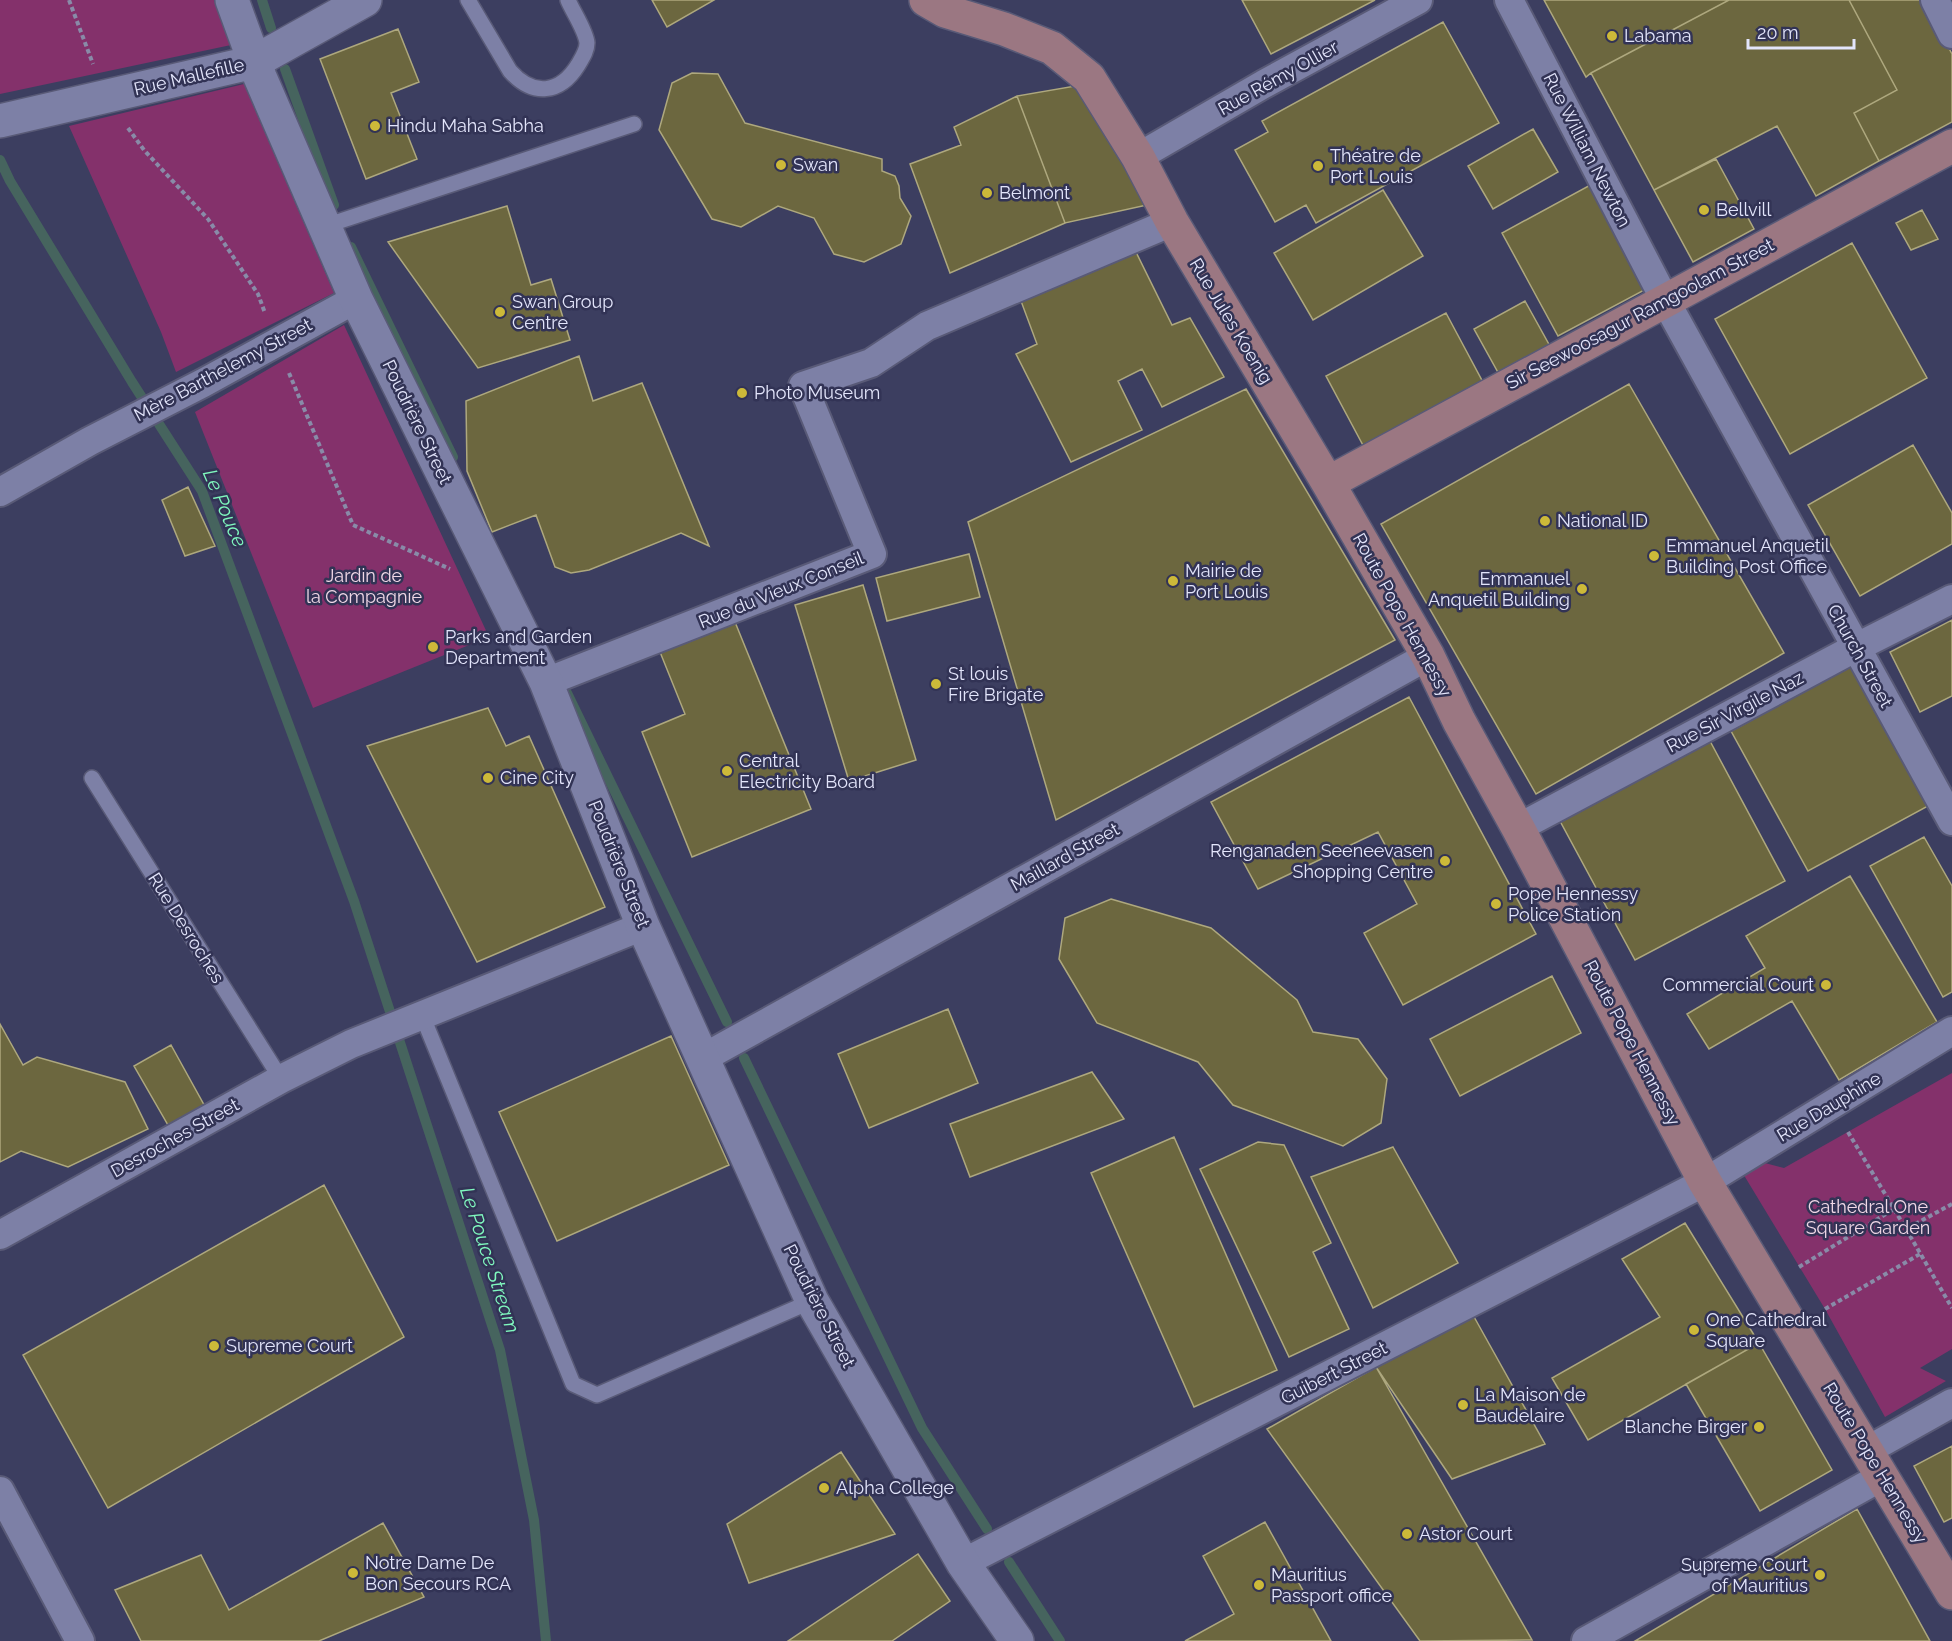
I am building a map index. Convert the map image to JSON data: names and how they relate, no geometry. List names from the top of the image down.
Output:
{
  "streets": {
    "main road": ["Sir Seewoosagur Ramgoolam Street", "Rue Jules Koenig", "Route Pope Hennessy"],
    "street": [
      "Rue Mallefille",
      "Rue Rémy Ollier",
      "Rue William Newton",
      "Mère Barthelemy Street",
      "Poudrière Street",
      "Rue du Vieux Conseil",
      "Church Street",
      "Rue Sir Virgile Naz",
      "Maillard Street",
      "Rue Dauphine",
      "Desroches Street",
      "Guibert Street"
    ],
    "lane": ["Rue Desroches"]
  },
  "crossings": [
    ["Rue Mallefille", "Poudrière Street"],
    ["Rue Rémy Ollier", "Rue Jules Koenig"],
    ["Rue William Newton", "Sir Seewoosagur Ramgoolam Street"],
    ["Rue William Newton", "Church Street"],
    ["Sir Seewoosagur Ramgoolam Street", "Rue Jules Koenig"],
    ["Sir Seewoosagur Ramgoolam Street", "Route Pope Hennessy"],
    ["Sir Seewoosagur Ramgoolam Street", "Church Street"],
    ["Rue Jules Koenig", "Rue du Vieux Conseil"],
    ["Rue Jules Koenig", "Route Pope Hennessy"],
    ["Mère Barthelemy Street", "Poudrière Street"],
    ["Poudrière Street", "Rue du Vieux Conseil"],
    ["Poudrière Street", "Maillard Street"],
    ["Poudrière Street", "Guibert Street"],
    ["Route Pope Hennessy", "Rue Sir Virgile Naz"],
    ["Route Pope Hennessy", "Maillard Street"],
    ["Route Pope Hennessy", "Rue Dauphine"],
    ["Route Pope Hennessy", "Guibert Street"],
    ["Church Street", "Rue Sir Virgile Naz"],
    ["Rue Desroches", "Desroches Street"],
    ["Rue Dauphine", "Guibert Street"]
  ],
  "water": ["Le Pouce", "Le Pouce Stream"],
  "parks": ["Jardin de la Compagnie", "Cathedral One Square Garden"],
  "places": [
    "Labama",
    "Hindu Maha Sabha",
    "Swan",
    "Théatre de Port Louis",
    "Belmont",
    "Bellvill",
    "Swan Group Centre",
    "Photo Museum",
    "National ID",
    "Emmanuel Anquetil Building Post Office",
    "Mairie de Port Louis",
    "Emmanuel Anquetil Building",
    "Parks and Garden Department",
    "St louis Fire Brigate",
    "Central Electricity Board",
    "Cine City",
    "Renganaden Seeneevasen Shopping Centre",
    "Pope Hennessy Police Station",
    "Commercial Court",
    "One Cathedral Square",
    "Supreme Court",
    "La Maison de Baudelaire",
    "Blanche Birger",
    "Alpha College",
    "Astor Court",
    "Notre Dame De Bon Secours RCA",
    "Supreme Court of Mauritius",
    "Mauritius Passport office"
  ],
  "scale_bar": "20 m"
}
